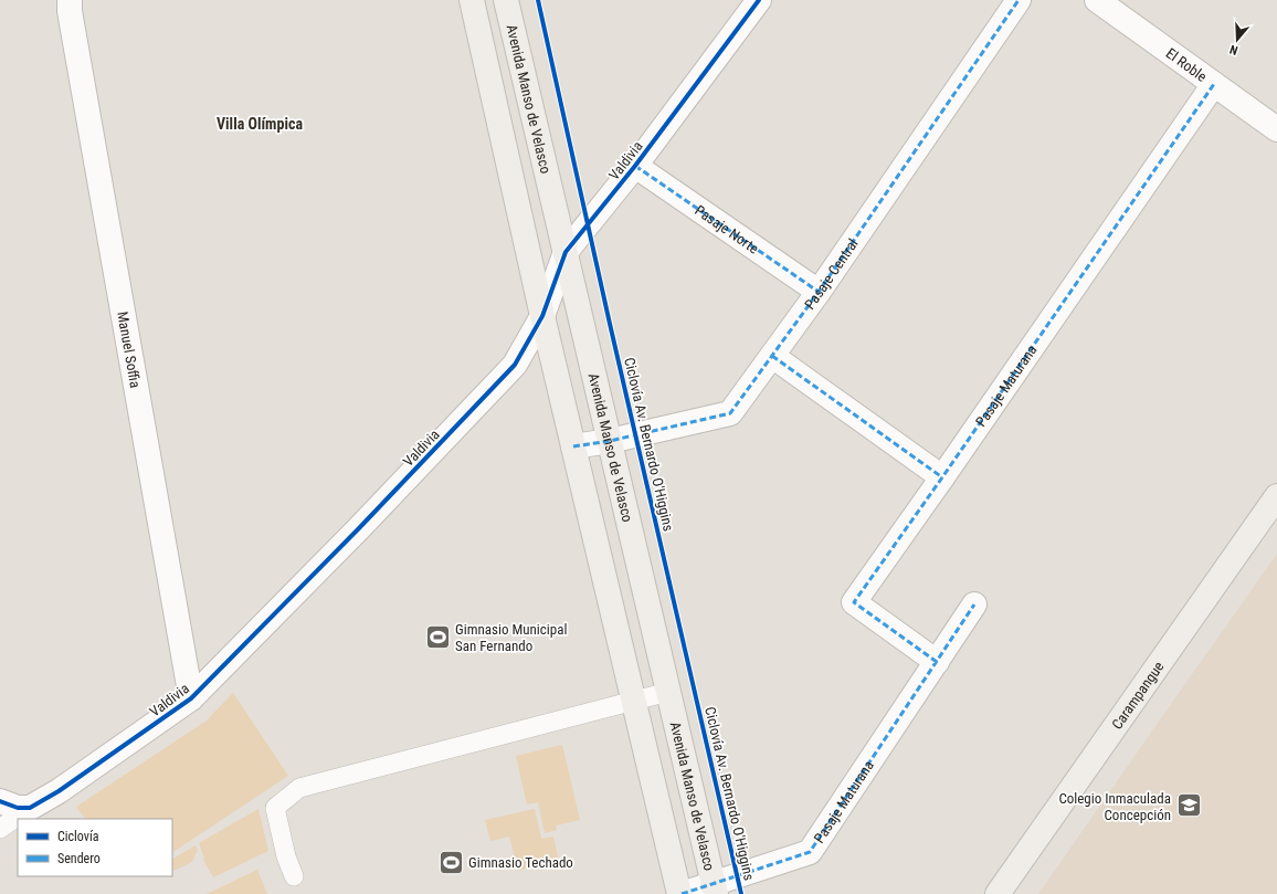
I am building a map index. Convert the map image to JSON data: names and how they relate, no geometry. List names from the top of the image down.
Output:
{
  "streets": {
    "main road": ["Avenida Manso de Velasco", "Carampangue"],
    "street": [
      "El Roble",
      "Valdivia",
      "Pasaje Norte",
      "Pasaje Central",
      "Manuel Soffia",
      "Pasaje Maturana"
    ],
    "cycle path": ["Ciclovía Av. Bernardo O'Higgins"]
  },
  "crossings": [
    ["El Roble", "Pasaje Maturana"],
    ["Avenida Manso de Velasco", "Valdivia"],
    ["Avenida Manso de Velasco", "Pasaje Central"],
    ["Avenida Manso de Velasco", "Pasaje Maturana"],
    ["Valdivia", "Pasaje Norte"],
    ["Valdivia", "Manuel Soffia"],
    ["Pasaje Norte", "Pasaje Central"]
  ],
  "districts": ["Villa Olímpica"],
  "places": {
    "sports": ["Gimnasio Municipal San Fernando", "Gimnasio Techado"],
    "school or university": ["Colegio Inmaculada Concepción"]
  },
  "legend": ["Ciclovía", "Sendero"],
  "north": "bottom"
}
